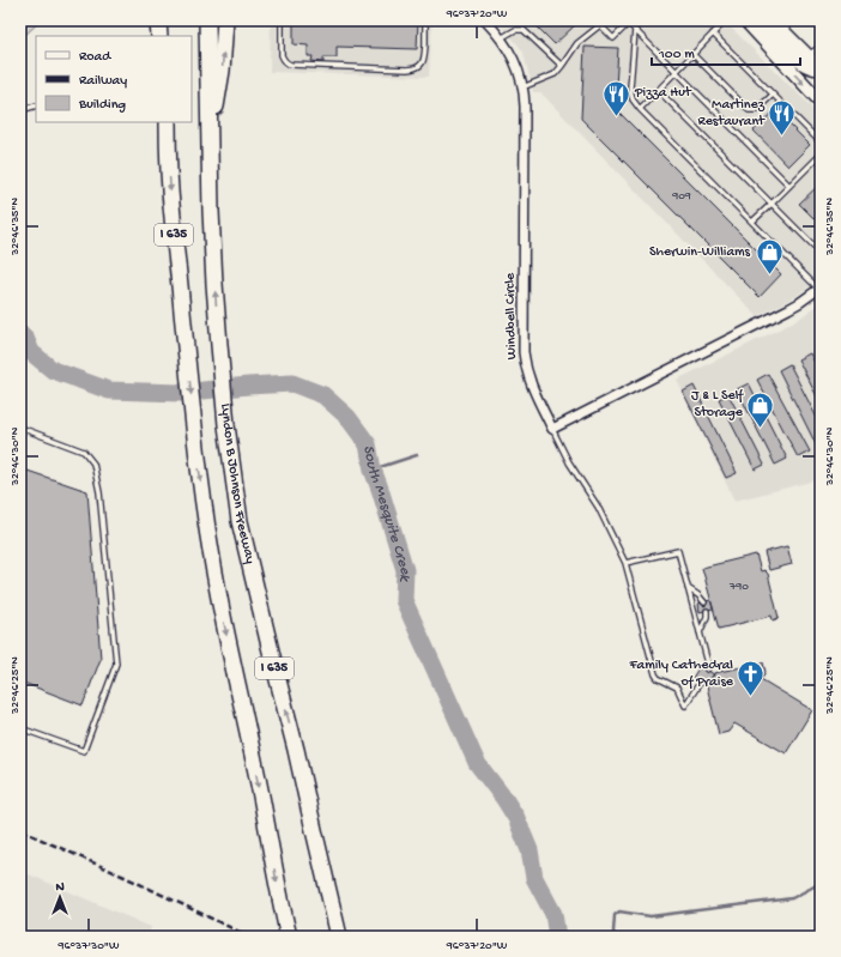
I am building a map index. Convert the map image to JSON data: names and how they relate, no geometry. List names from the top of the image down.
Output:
{
  "streets": {
    "highway": ["I 635", "Lyndon B Johnson Freeway"],
    "street": ["Windbell Circle"]
  },
  "water": ["South Mesquite Creek"],
  "places": {
    "restaurant": ["Pizza Hut", "Martinez Restaurant"],
    "shop": ["Sherwin-Williams", "J & L Self Storage"],
    "church": ["Family Cathedral of Praise"]
  },
  "house_numbers": ["909", "790"],
  "legend": ["Road", "Railway", "Building"],
  "scale_bar": "100 m",
  "north": "top",
  "coordinates": [
    "96°37'20\"W",
    "32°46'35\"N",
    "32°46'30\"N",
    "32°46'25\"N",
    "96°37'30\"W"
  ]
}
